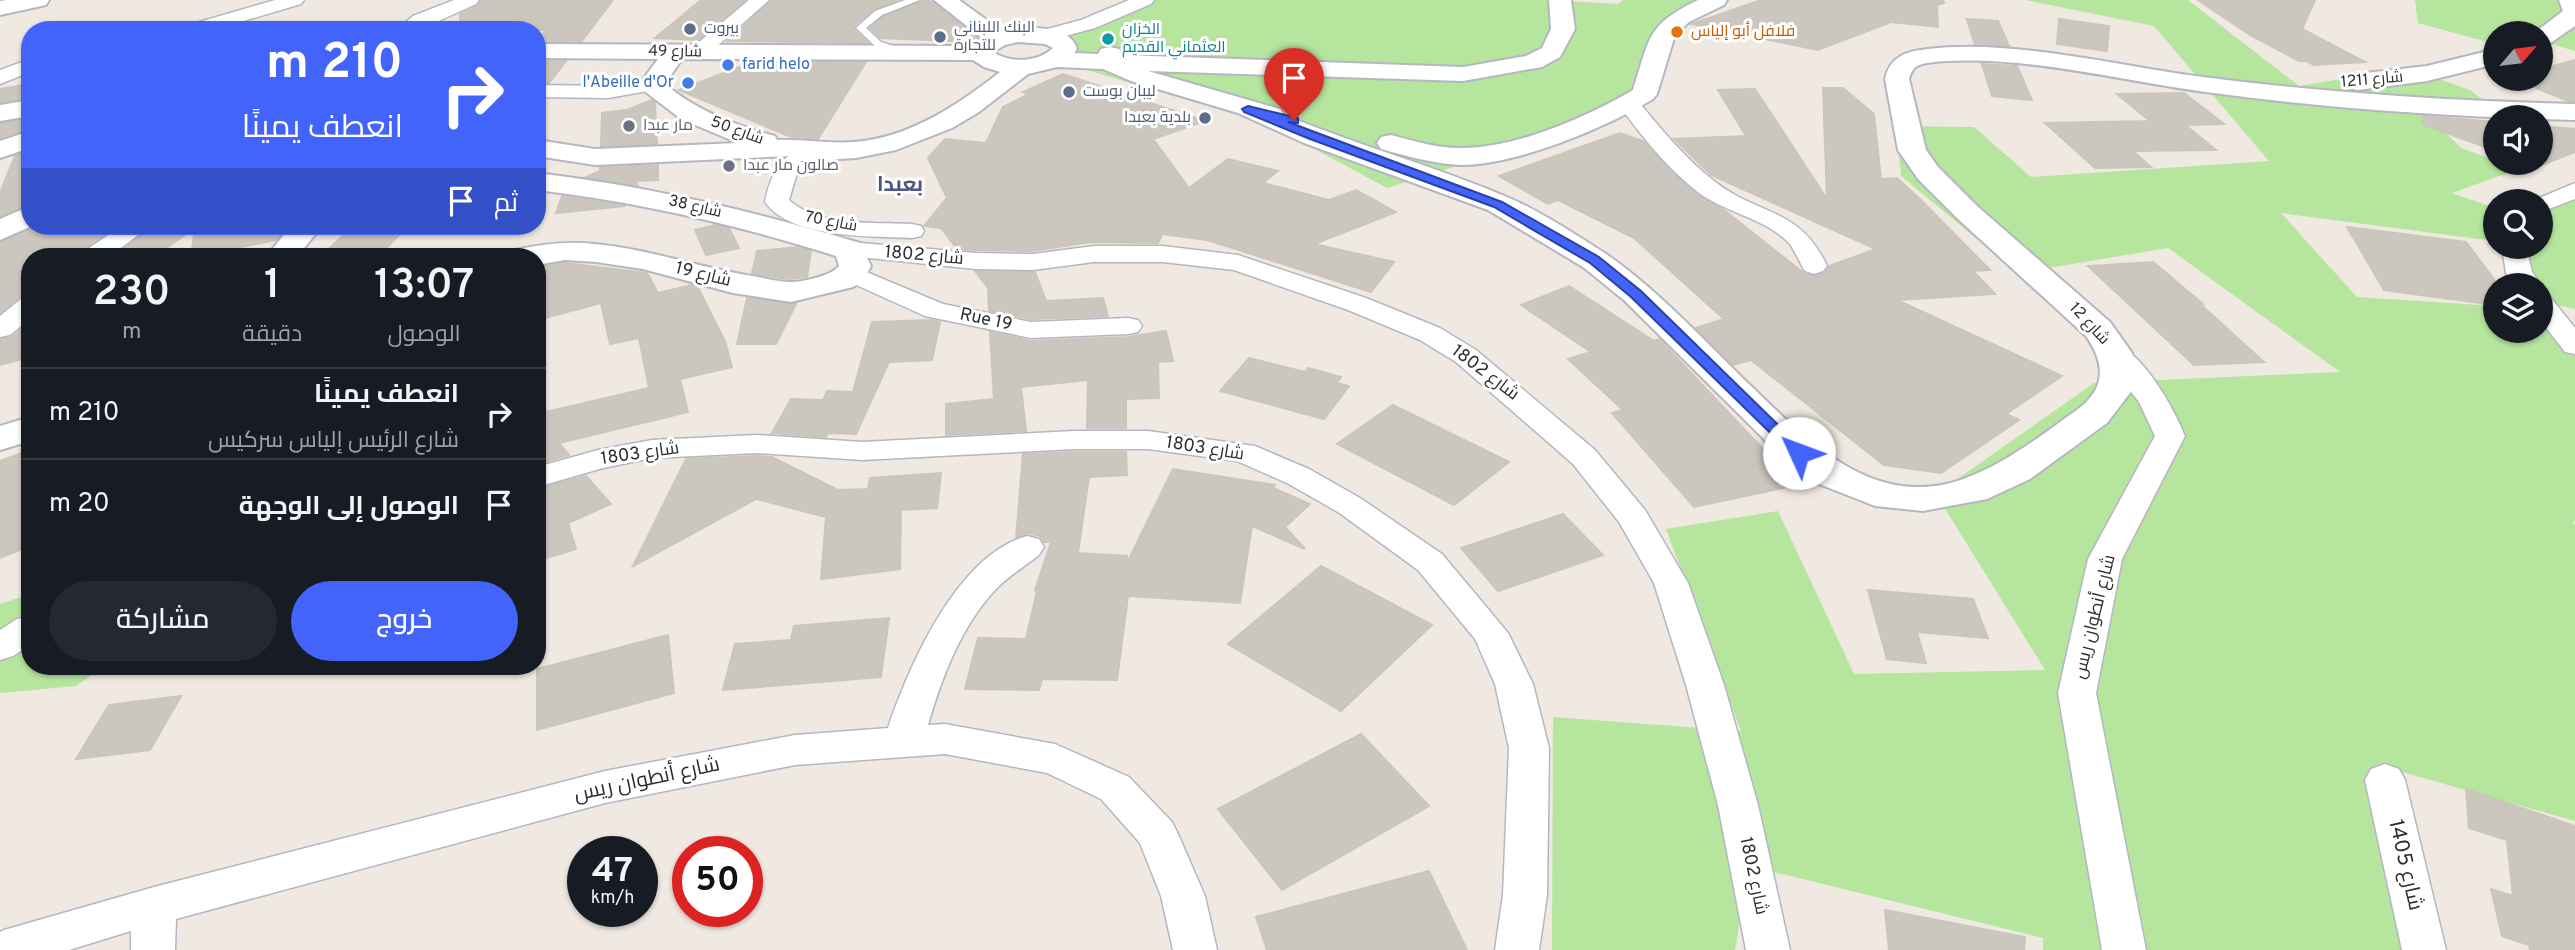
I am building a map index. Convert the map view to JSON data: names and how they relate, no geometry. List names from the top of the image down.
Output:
{
  "streets": {
    "main road": [
      "شارع 49",
      "شارع 1211",
      "شارع 50",
      "شارع 38",
      "شارع 19",
      "شارع 12"
    ],
    "street": [
      "شارع 70",
      "شارع 1802",
      "Rue 19",
      "شارع 1803",
      "شارع أنطوان ريس",
      "شارع 1405"
    ]
  },
  "crossings": [
    ["شارع 1211", "شارع 12"],
    ["شارع 50", "شارع 70"],
    ["شارع 38", "شارع 1802"],
    ["شارع 38", "شارع 19"],
    ["شارع 38", "Rue 19"],
    ["شارع 1802", "شارع 19"],
    ["شارع 1802", "Rue 19"],
    ["شارع 19", "Rue 19"],
    ["شارع 12", "شارع أنطوان ريس"]
  ],
  "districts": ["بعبدا"],
  "places": [
    "بيروت",
    "فلافل أبو إلياس",
    "البنك اللبناني للتجارة",
    "الخزان العثماني القديم",
    "farid helo",
    "l'Abeille d'Or",
    "ليبان بوست",
    "بلدية بعبدا",
    "مار عبدا",
    "صالون مار عبدا"
  ],
  "north": "top right",
  "page": {
    "turn": ["210 m", "انعطف يمينًا"],
    "then": "ثم",
    "eta": [
      "13:07",
      "الوصول",
      "1",
      "دقيقة",
      "230",
      "m"
    ],
    "list": [
      {
        "name": "انعطف يمينًا",
        "note": "شارع الرئيس إلياس سركيس",
        "value": "210 m"
      },
      {
        "name": "الوصول إلى الوجهة",
        "value": "20 m"
      }
    ],
    "buttons": ["خروج", "مشاركة"],
    "speed": "47 km/h",
    "limit": "50"
  }
}
